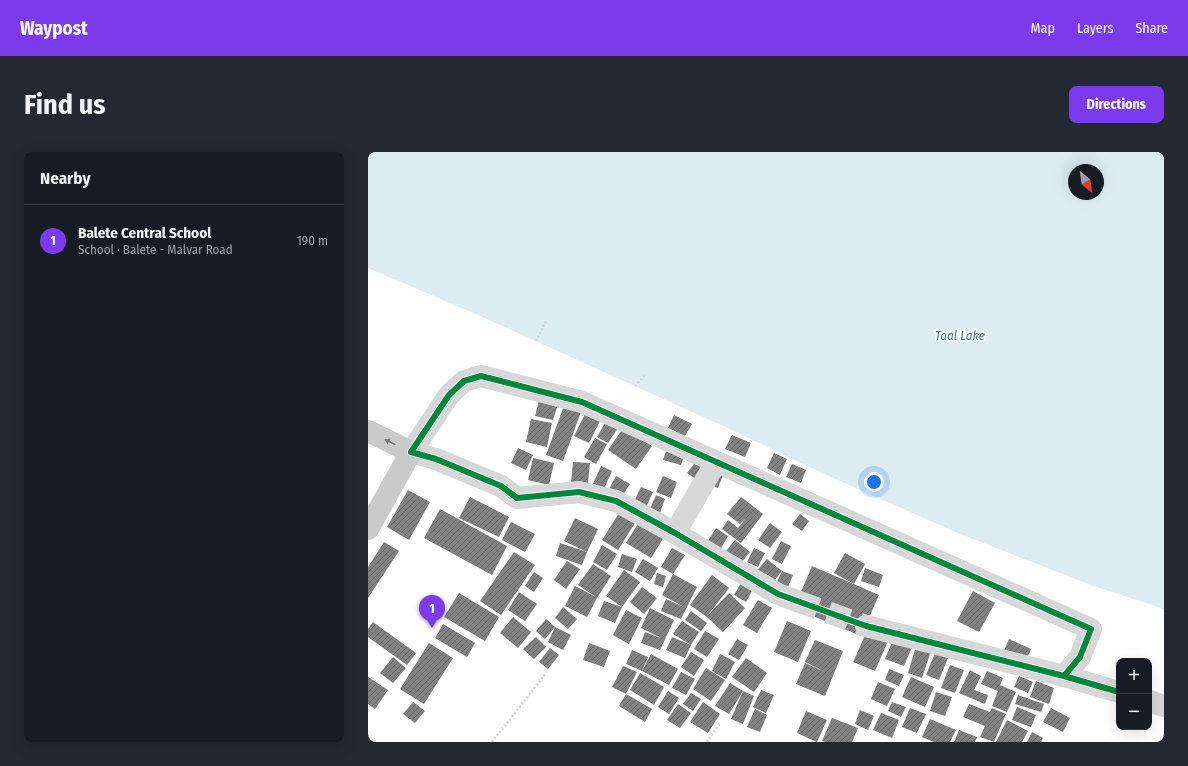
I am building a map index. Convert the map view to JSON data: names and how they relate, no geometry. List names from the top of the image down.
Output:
{
  "water": ["Taal Lake"],
  "north": "bottom right",
  "page": {
    "header": "Waypost",
    "nav": ["Map", "Layers", "Share"],
    "buttons": "Directions",
    "title": "Find us",
    "heading": "Nearby",
    "list": [
      {
        "mark": "1",
        "name": "Balete Central School",
        "note": "School · Balete - Malvar Road",
        "value": "190 m"
      }
    ],
    "pins": "1",
    "map_buttons": ["+", "−"]
  }
}
